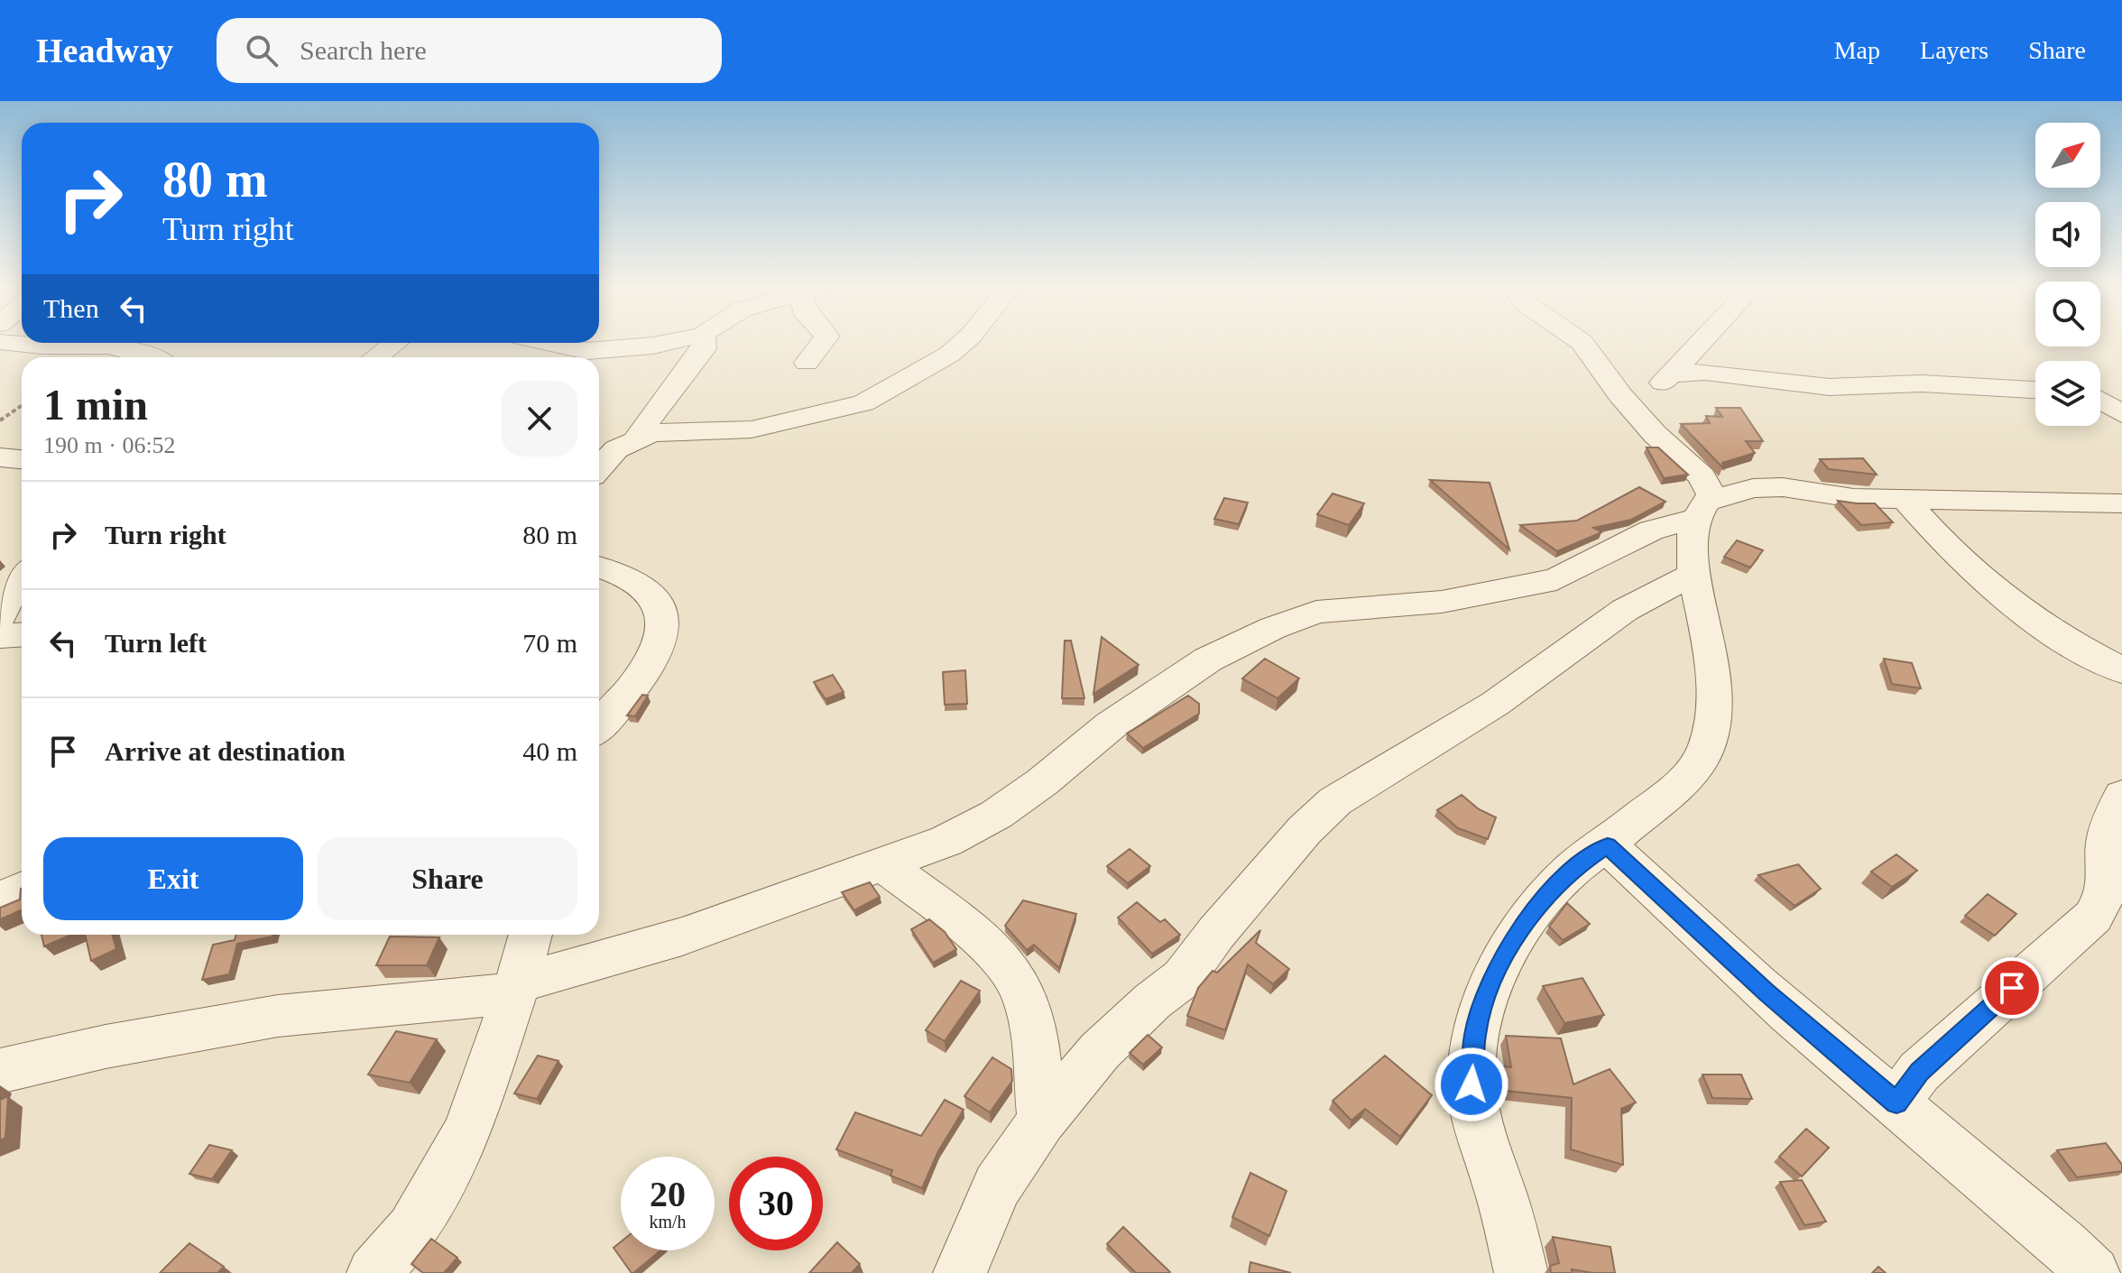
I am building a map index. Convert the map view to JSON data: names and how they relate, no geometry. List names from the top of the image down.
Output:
{
  "north": "top right",
  "page": {
    "header": "Headway",
    "search": "Search here",
    "nav": ["Map", "Layers", "Share"],
    "turn": ["80 m", "Turn right"],
    "then": "Then",
    "heading": ["1 min", "190 m · 06:52"],
    "list": [
      {
        "name": "Turn right",
        "value": "80 m"
      },
      {
        "name": "Turn left",
        "value": "70 m"
      },
      {
        "name": "Arrive at destination",
        "value": "40 m"
      }
    ],
    "buttons": ["Exit", "Share"],
    "speed": "20 km/h",
    "limit": "30"
  }
}
